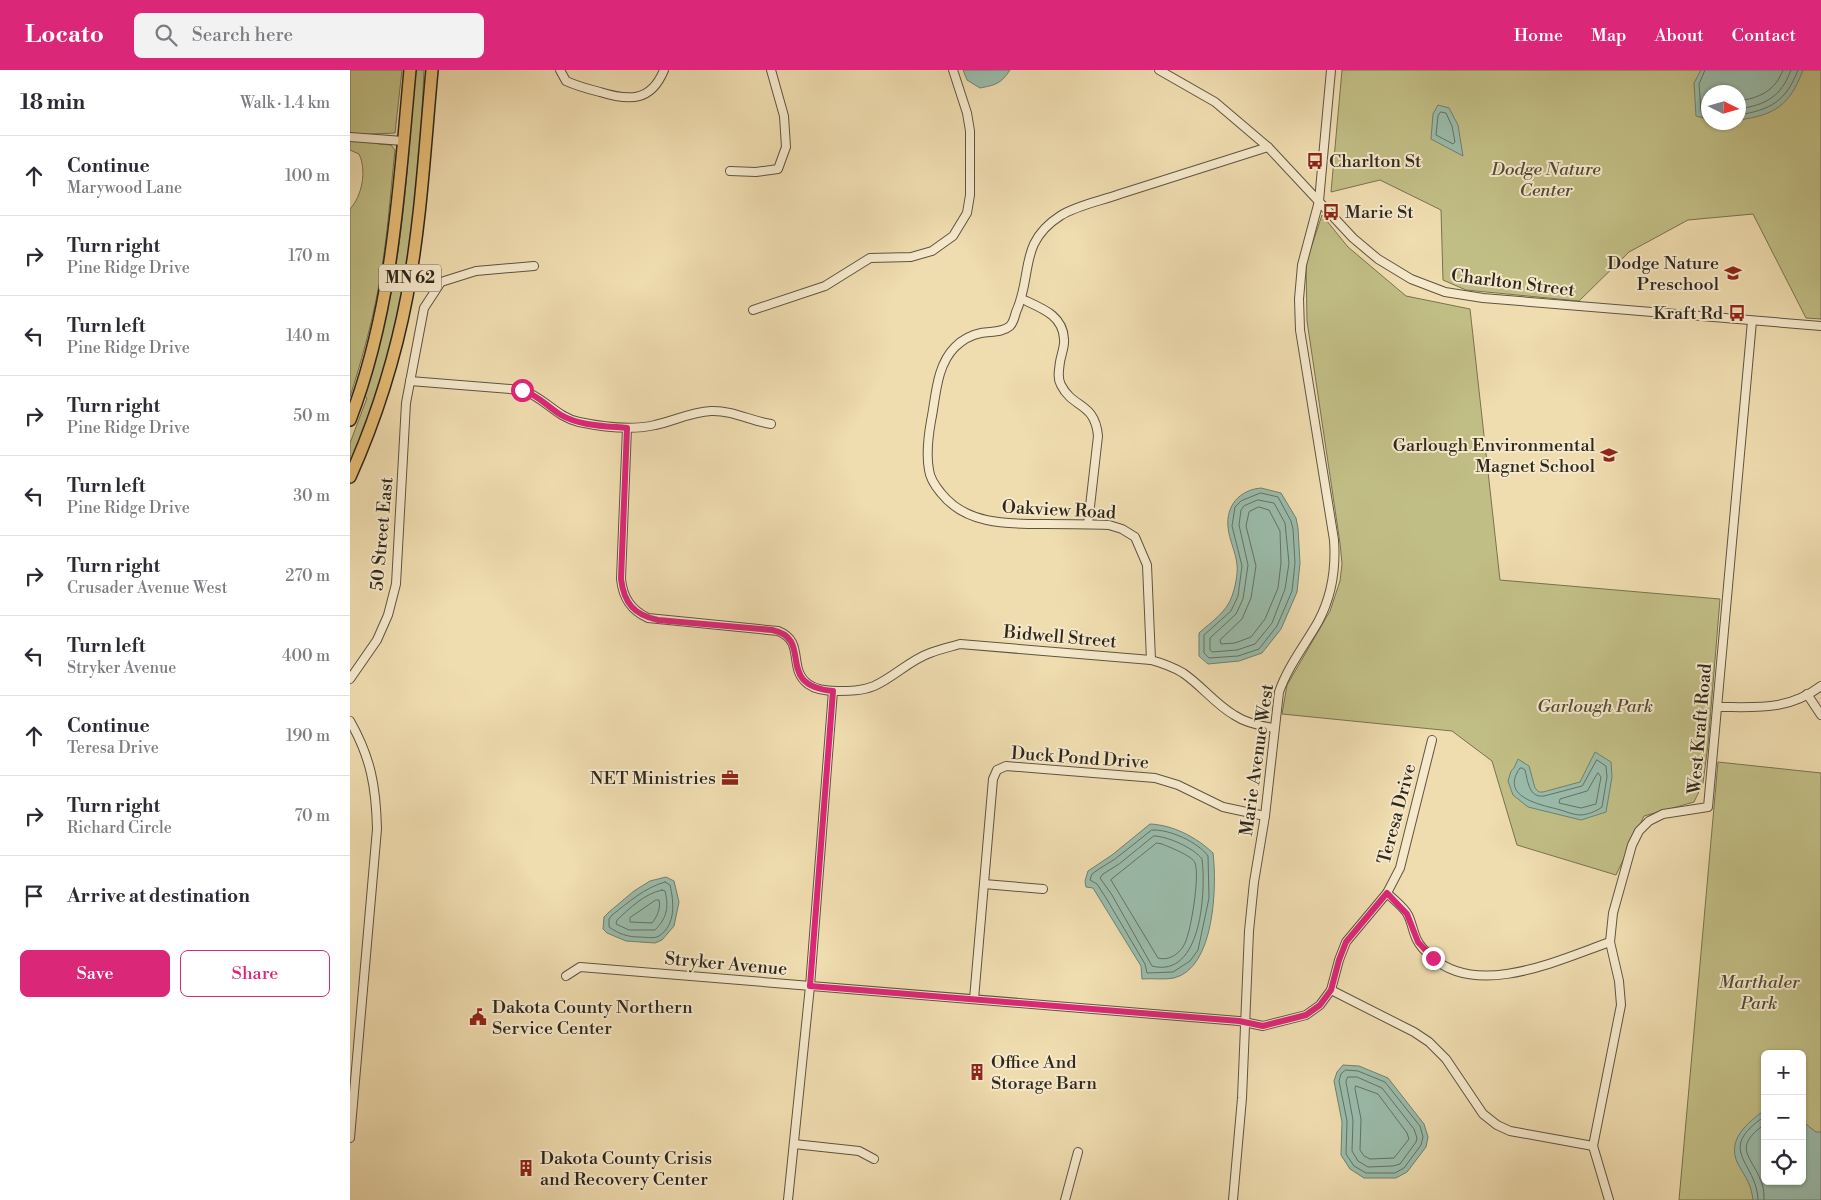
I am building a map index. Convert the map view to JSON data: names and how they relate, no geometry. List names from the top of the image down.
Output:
{
  "streets": {
    "highway": ["MN 62"],
    "street": [
      "Charlton Street",
      "Oakview Road",
      "50 Street East",
      "Bidwell Street",
      "West Kraft Road",
      "Duck Pond Drive",
      "Marie Avenue West",
      "Teresa Drive",
      "Stryker Avenue"
    ]
  },
  "crossings": [
    ["Charlton Street", "Oakview Road"],
    ["Charlton Street", "West Kraft Road"],
    ["Charlton Street", "Marie Avenue West"],
    ["Oakview Road", "Bidwell Street"],
    ["Bidwell Street", "Marie Avenue West"],
    ["Duck Pond Drive", "Marie Avenue West"],
    ["Duck Pond Drive", "Stryker Avenue"],
    ["Marie Avenue West", "Teresa Drive"],
    ["Marie Avenue West", "Stryker Avenue"],
    ["Teresa Drive", "Stryker Avenue"]
  ],
  "parks": ["Dodge Nature Center", "Garlough Park", "Marthaler Park"],
  "places": {
    "bus stop": ["Charlton St", "Marie St", "Kraft Rd"],
    "school or university": ["Dodge Nature Preschool", "Garlough Environmental Magnet School"],
    "office": ["NET Ministries"],
    "public building": ["Dakota County Northern Service Center"],
    "building": ["Office And Storage Barn", "Dakota County Crisis and Recovery Center"]
  },
  "north": "right",
  "page": {
    "header": "Locato",
    "search": "Search here",
    "nav": [
      "Home",
      "Map",
      "About",
      "Contact"
    ],
    "heading": ["18 min", "Walk · 1.4 km"],
    "list": [
      ["Continue", "Marywood Lane", "100 m"],
      ["Turn right", "Pine Ridge Drive", "170 m"],
      ["Turn left", "Pine Ridge Drive", "140 m"],
      ["Turn right", "Pine Ridge Drive", "50 m"],
      ["Turn left", "Pine Ridge Drive", "30 m"],
      ["Turn right", "Crusader Avenue West", "270 m"],
      ["Turn left", "Stryker Avenue", "400 m"],
      ["Continue", "Teresa Drive", "190 m"],
      ["Turn right", "Richard Circle", "70 m"],
      "Arrive at destination"
    ],
    "buttons": ["Save", "Share"],
    "map_buttons": ["+", "−"]
  }
}
